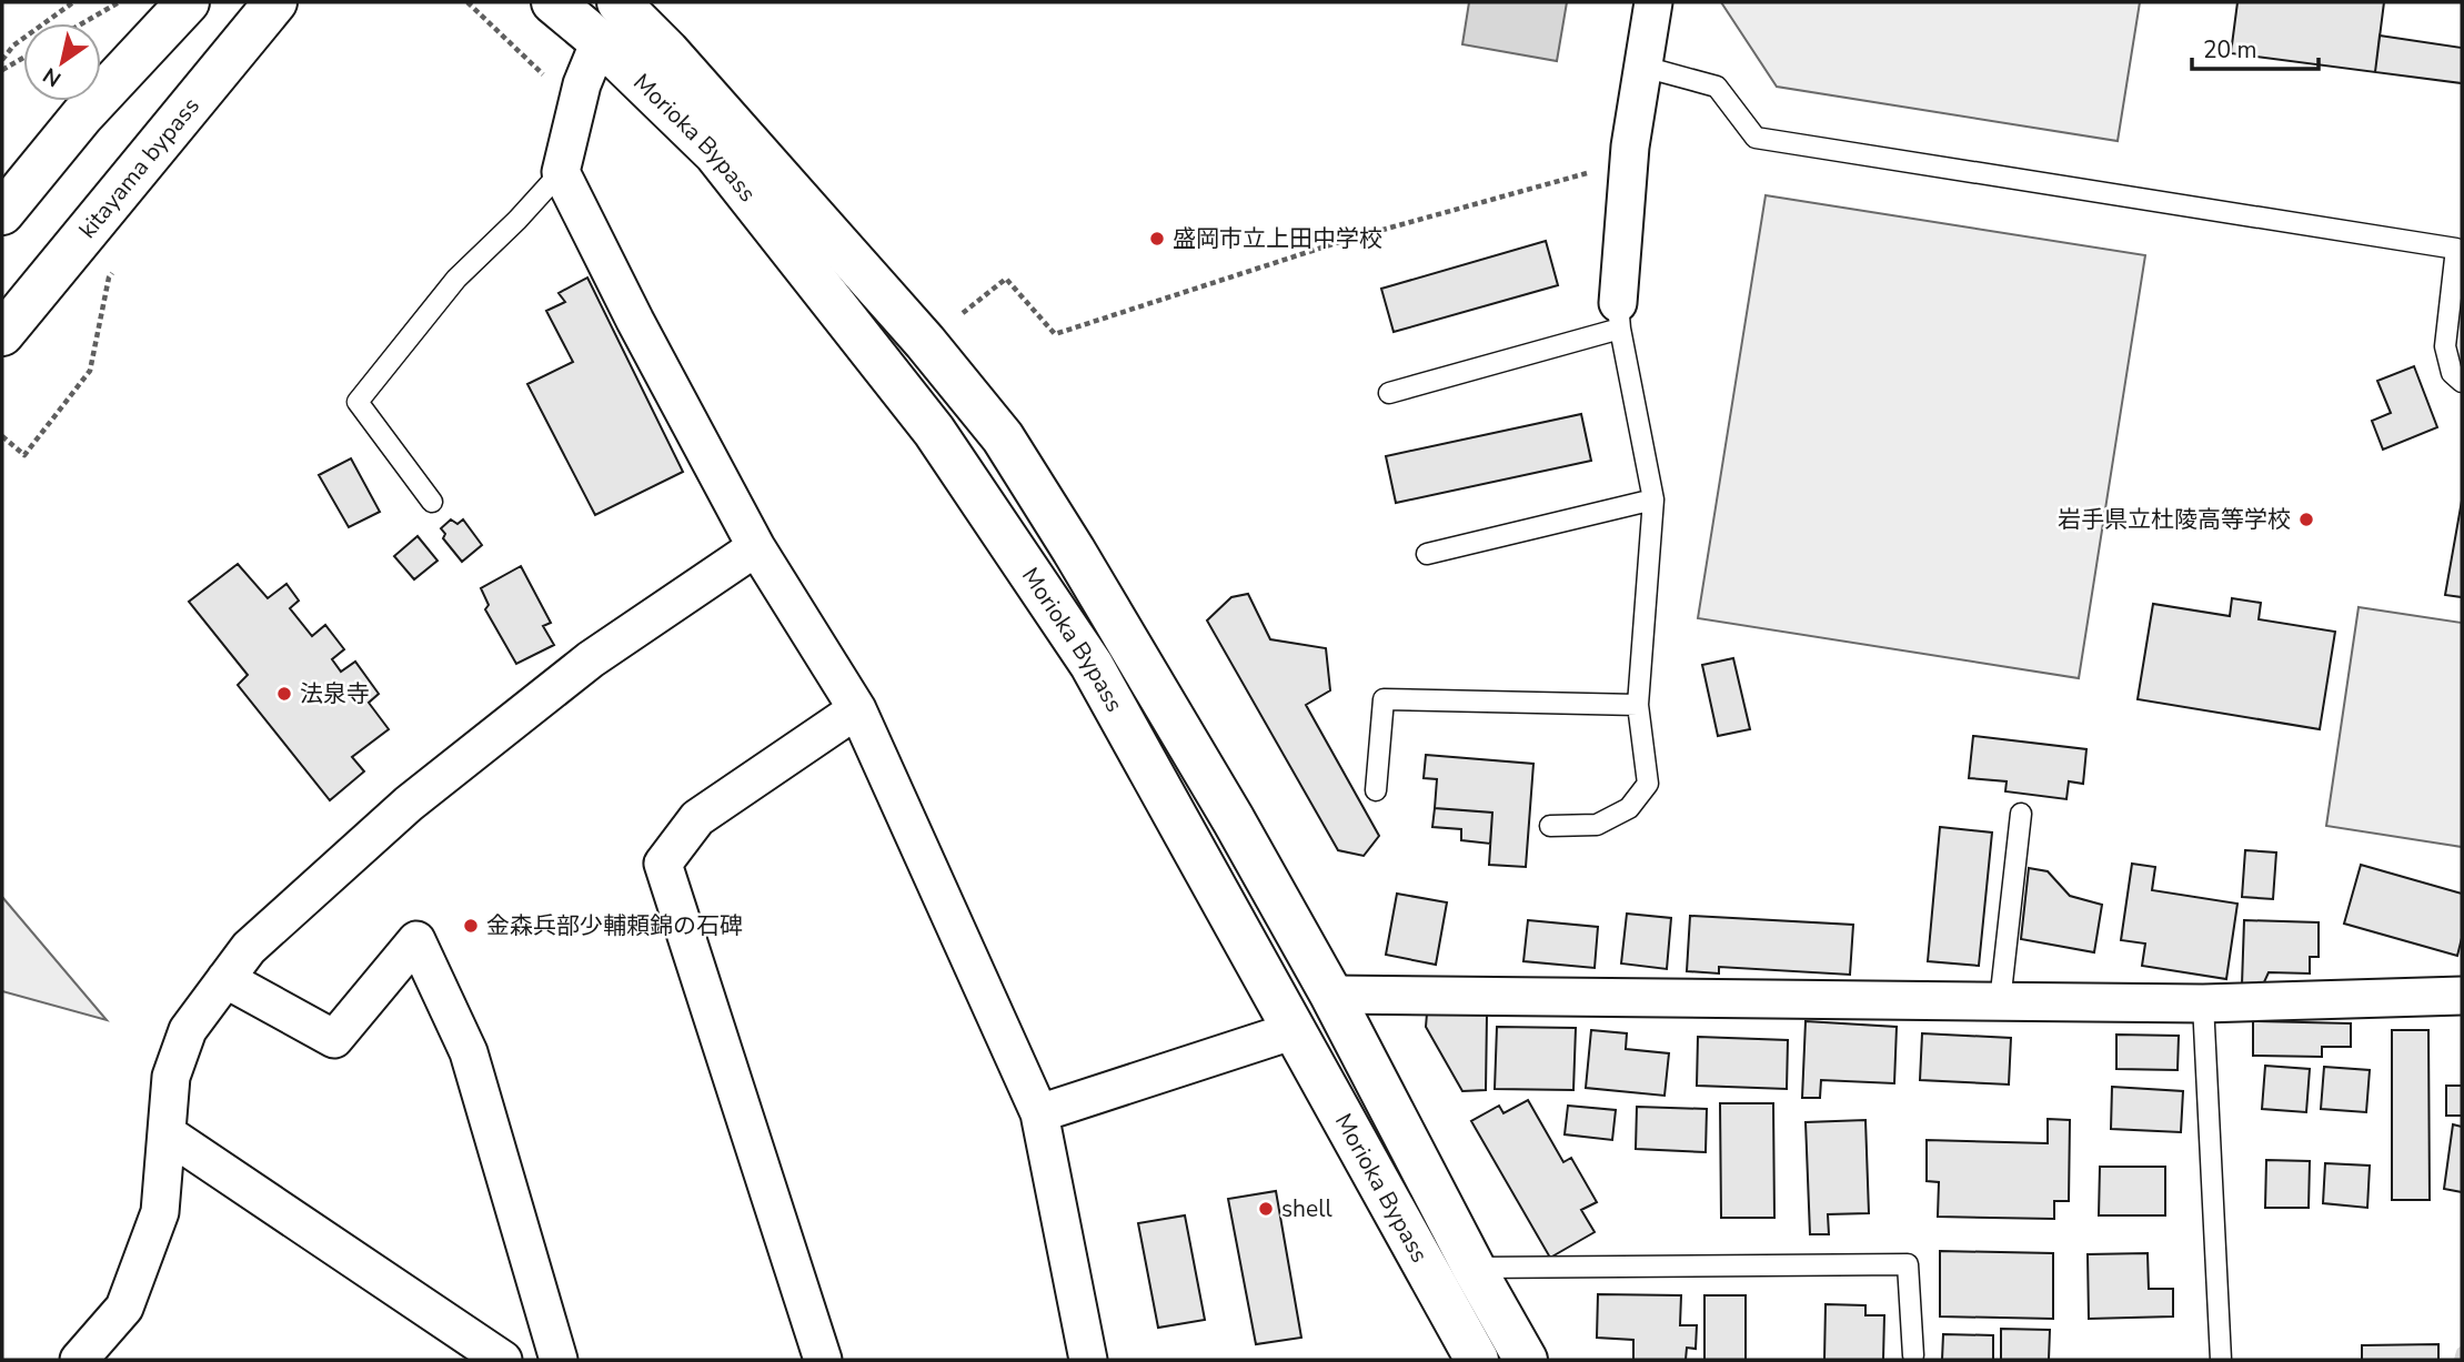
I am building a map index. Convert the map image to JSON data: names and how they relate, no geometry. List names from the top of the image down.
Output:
{
  "streets": {
    "highway": ["Morioka Bypass", "kitayama bypass"]
  },
  "places": [
    "盛岡市立上田中学校",
    "岩手県立杜陵高等学校",
    "法泉寺",
    "金森兵部少輔頼錦の石碑",
    "shell"
  ],
  "scale_bar": "20 m",
  "north": "bottom left"
}
